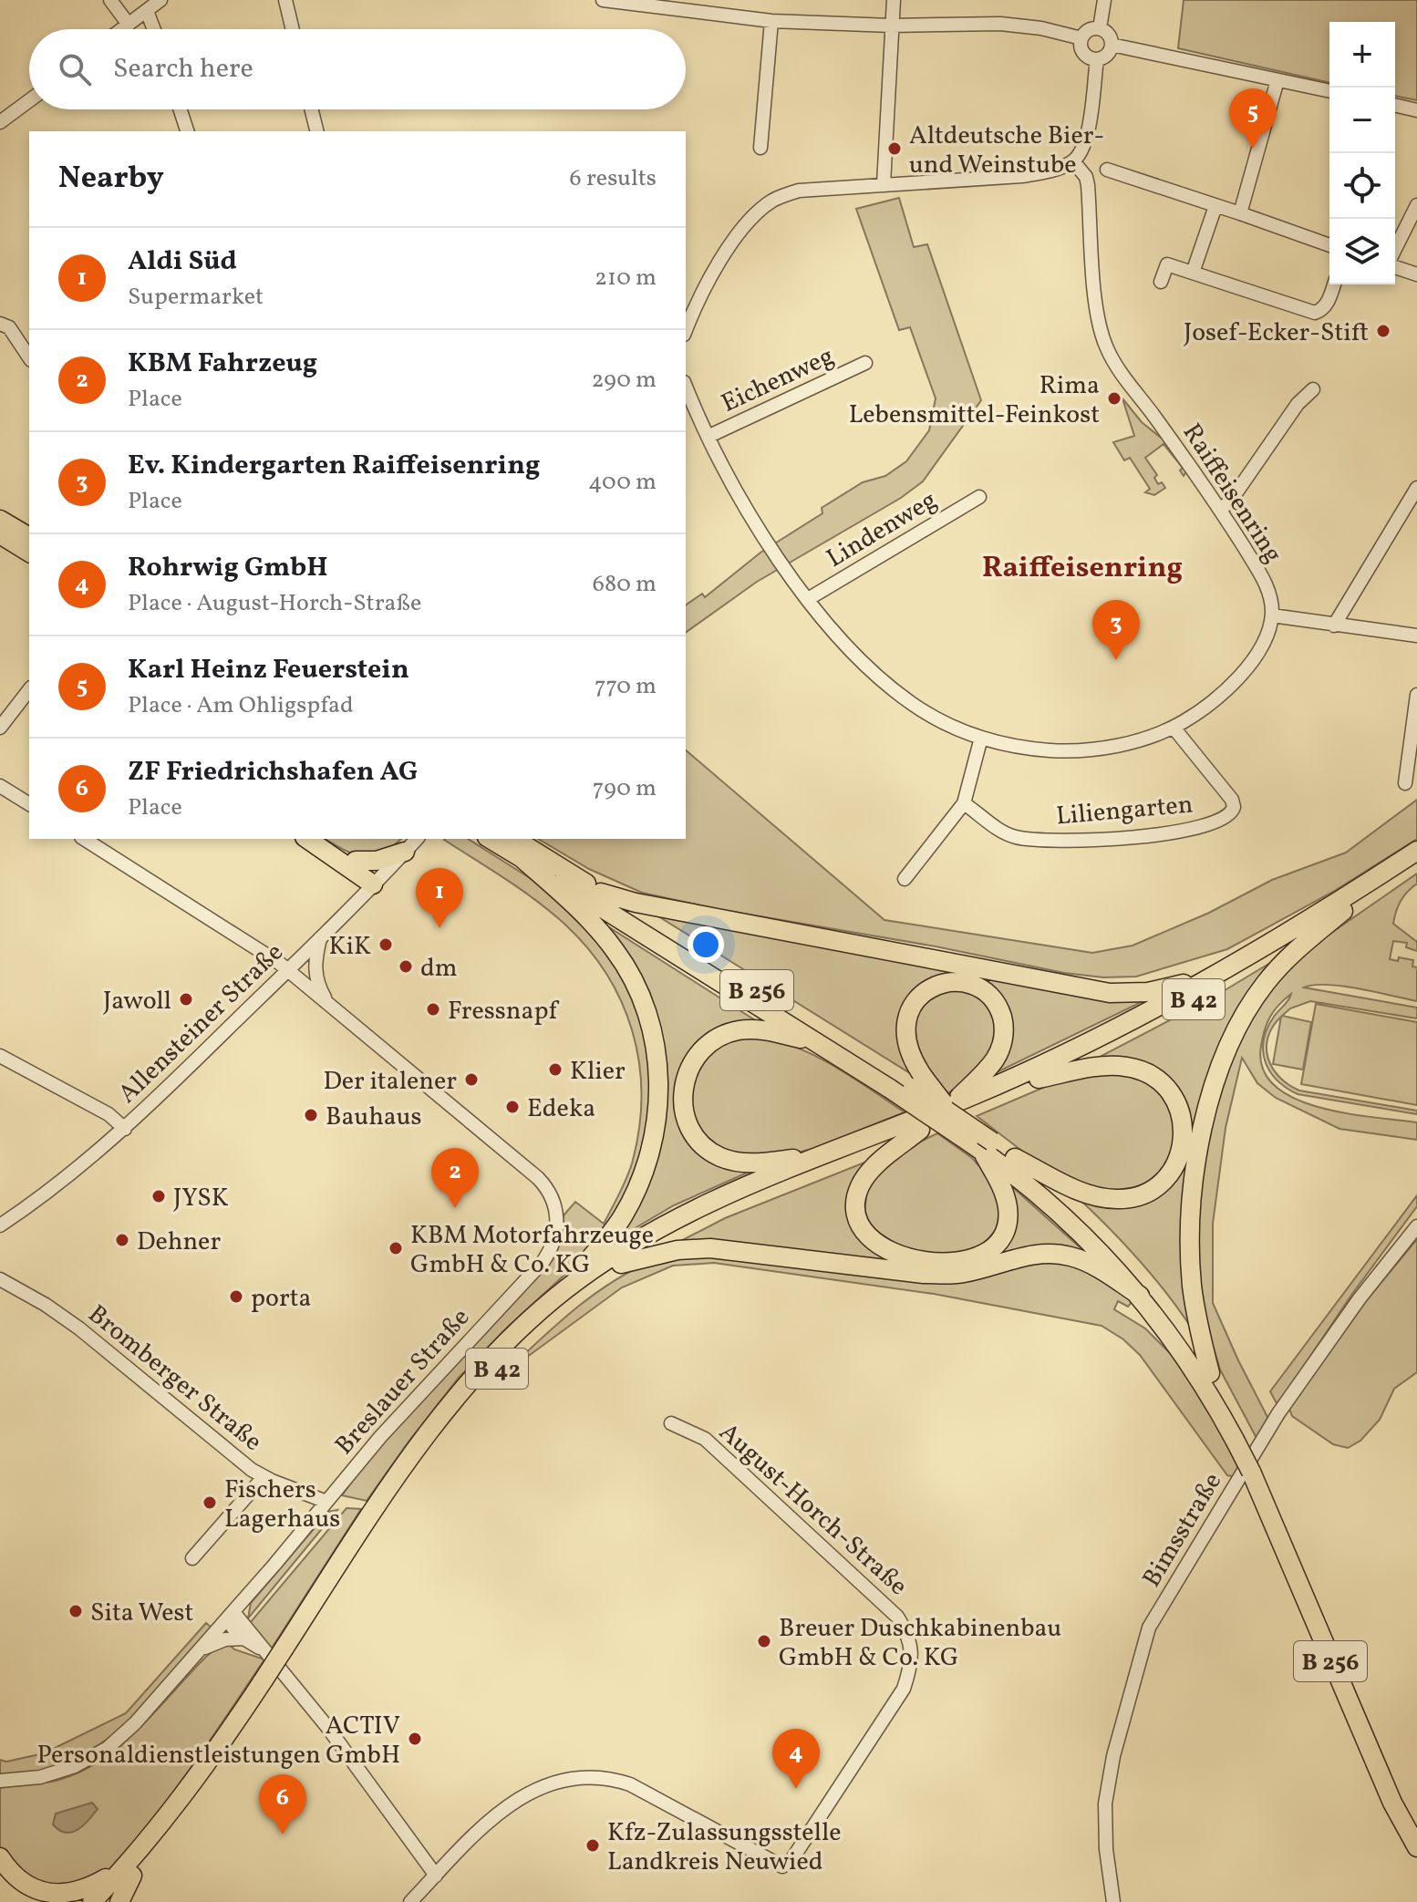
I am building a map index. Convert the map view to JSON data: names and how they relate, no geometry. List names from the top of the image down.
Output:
{
  "streets": {
    "highway": ["B 256", "B 42"],
    "street": [
      "Eichenweg",
      "Raiffeisenring",
      "Lindenweg",
      "Liliengarten",
      "Allensteiner Straße",
      "Bromberger Straße",
      "Breslauer Straße",
      "August-Horch-Straße",
      "Bimsstraße"
    ]
  },
  "crossings": [
    ["B 256", "B 42"],
    ["Allensteiner Straße", "Breslauer Straße"],
    ["Bromberger Straße", "Breslauer Straße"]
  ],
  "districts": ["Raiffeisenring"],
  "places": [
    "Altdeutsche Bier- und Weinstube",
    "Josef-Ecker-Stift",
    "Rima Lebensmittel-Feinkost",
    "KiK",
    "dm",
    "Jawoll",
    "Fressnapf",
    "Klier",
    "Der italener",
    "Edeka",
    "Bauhaus",
    "JYSK",
    "Dehner",
    "KBM Motorfahrzeuge GmbH & Co. KG",
    "porta",
    "Fischers Lagerhaus",
    "Sita West",
    "Breuer Duschkabinenbau GmbH & Co. KG",
    "ACTIV Personaldienstleistungen GmbH",
    "Kfz-Zulassungsstelle Landkreis Neuwied"
  ],
  "page": {
    "map_buttons": ["+", "−"],
    "search": "Search here",
    "pins": [
      "5",
      "3",
      "1",
      "2",
      "4",
      "6"
    ],
    "heading": ["Nearby", "6 results"],
    "list": [
      {
        "mark": "1",
        "name": "Aldi Süd",
        "note": "Supermarket",
        "value": "210 m"
      },
      {
        "mark": "2",
        "name": "KBM Fahrzeug",
        "note": "Place",
        "value": "290 m"
      },
      {
        "mark": "3",
        "name": "Ev. Kindergarten Raiffeisenring",
        "note": "Place",
        "value": "400 m"
      },
      {
        "mark": "4",
        "name": "Rohrwig GmbH",
        "note": "Place · August-Horch-Straße",
        "value": "680 m"
      },
      {
        "mark": "5",
        "name": "Karl Heinz Feuerstein",
        "note": "Place · Am Ohligspfad",
        "value": "770 m"
      },
      {
        "mark": "6",
        "name": "ZF Friedrichshafen AG",
        "note": "Place",
        "value": "790 m"
      }
    ]
  }
}
